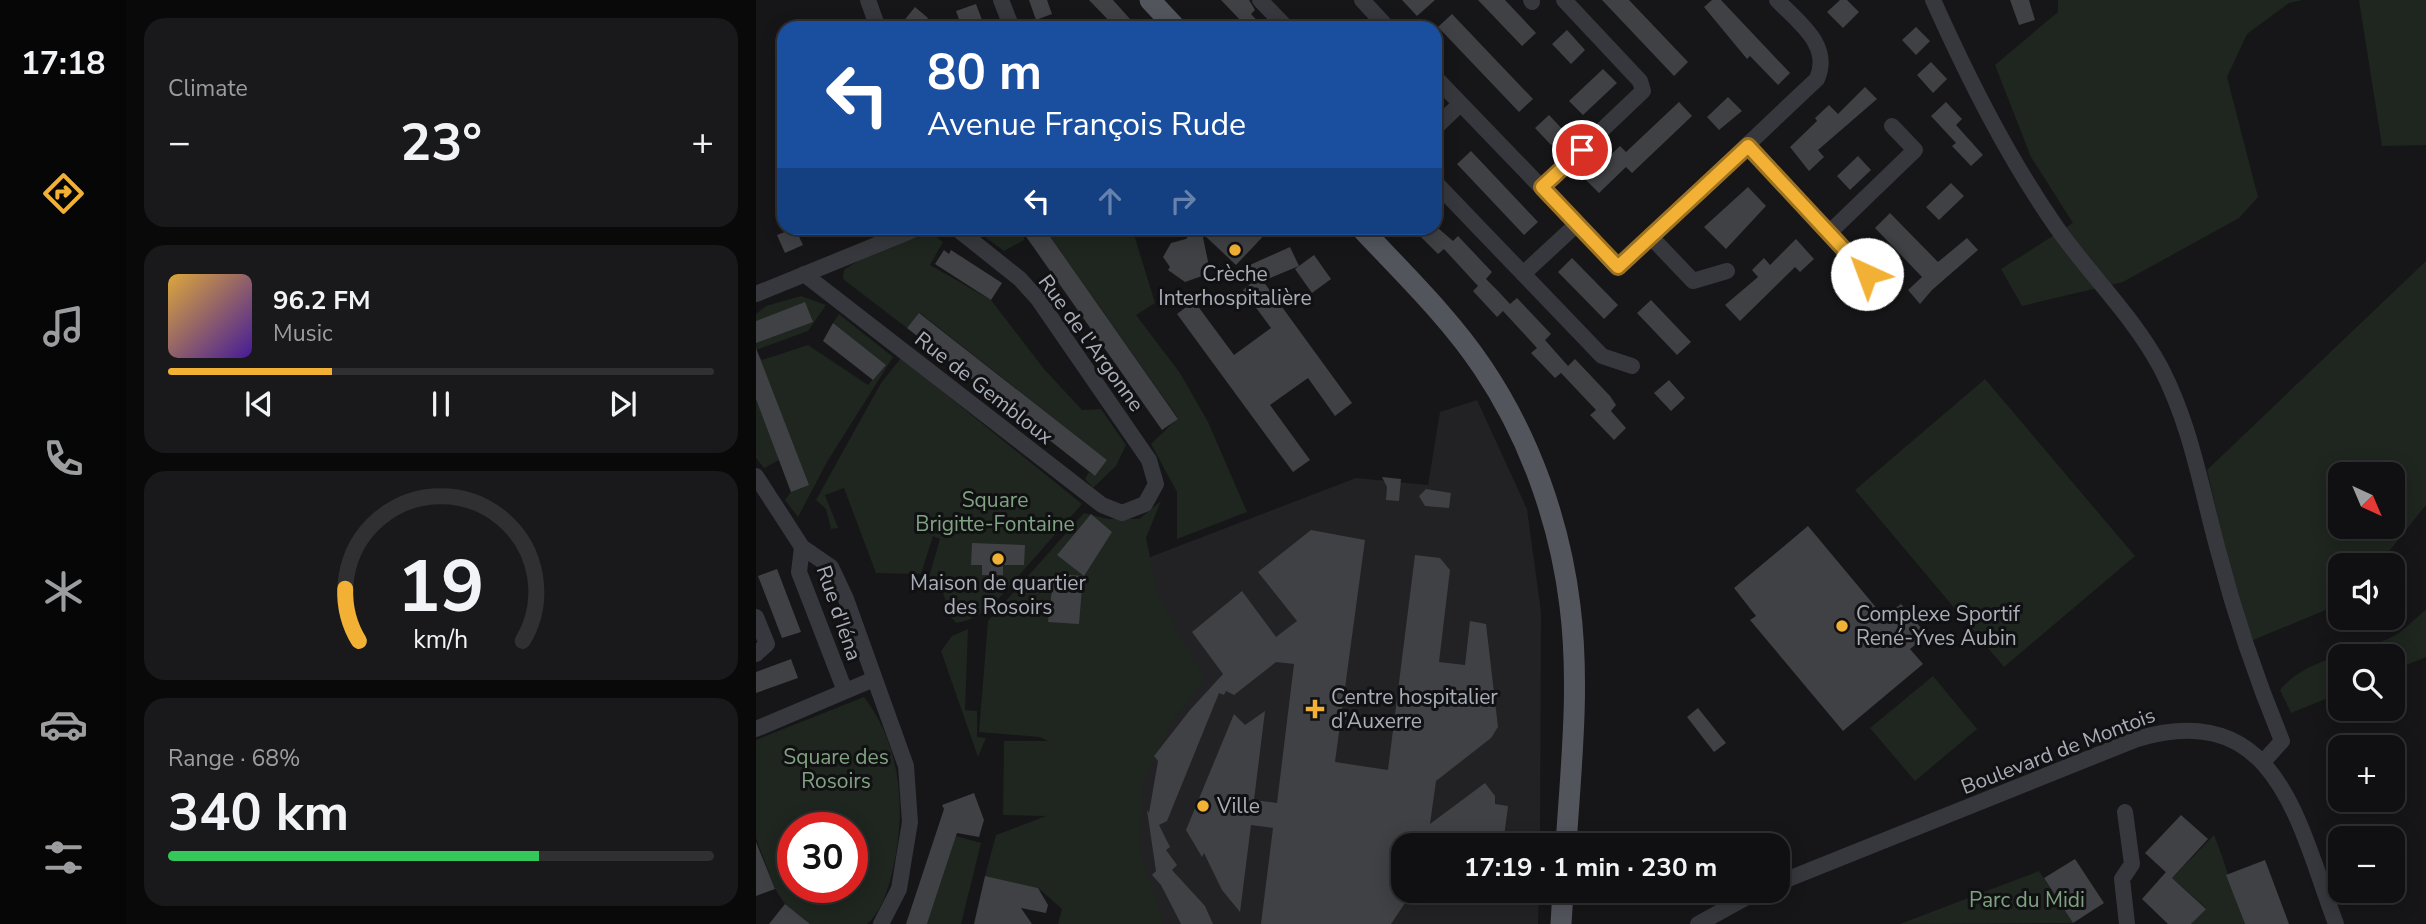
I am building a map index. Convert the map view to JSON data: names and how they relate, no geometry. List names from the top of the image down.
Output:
{
  "streets": {
    "street": [
      "Rue de l'Argonne",
      "Rue de Gembloux",
      "Rue d'Iéna",
      "Boulevard de Montois"
    ]
  },
  "crossings": [
    ["Rue de l'Argonne", "Rue de Gembloux"]
  ],
  "parks": ["Square Brigitte-Fontaine", "Square des Rosoirs", "Parc du Midi"],
  "places": {
    "other": [
      "Crèche Interhospitalière",
      "Maison de quartier des Rosoirs",
      "Complexe Sportif René-Yves Aubin",
      "Ville"
    ],
    "health": ["Centre hospitalier d’Auxerre"]
  },
  "north": "bottom right",
  "page": {
    "tabs": "17:18",
    "tile": [
      "Climate",
      ["Range · 68%", "340 km"]
    ],
    "turn": ["80 m", "Avenue François Rude"],
    "heat": ["−", "23°", "+"],
    "song": ["96.2 FM", "Music"],
    "map_buttons": ["+", "−"],
    "limit": "30",
    "trip": "17:19 · 1 min · 230 m",
    "gauge": ["19", "km/h"]
  }
}
